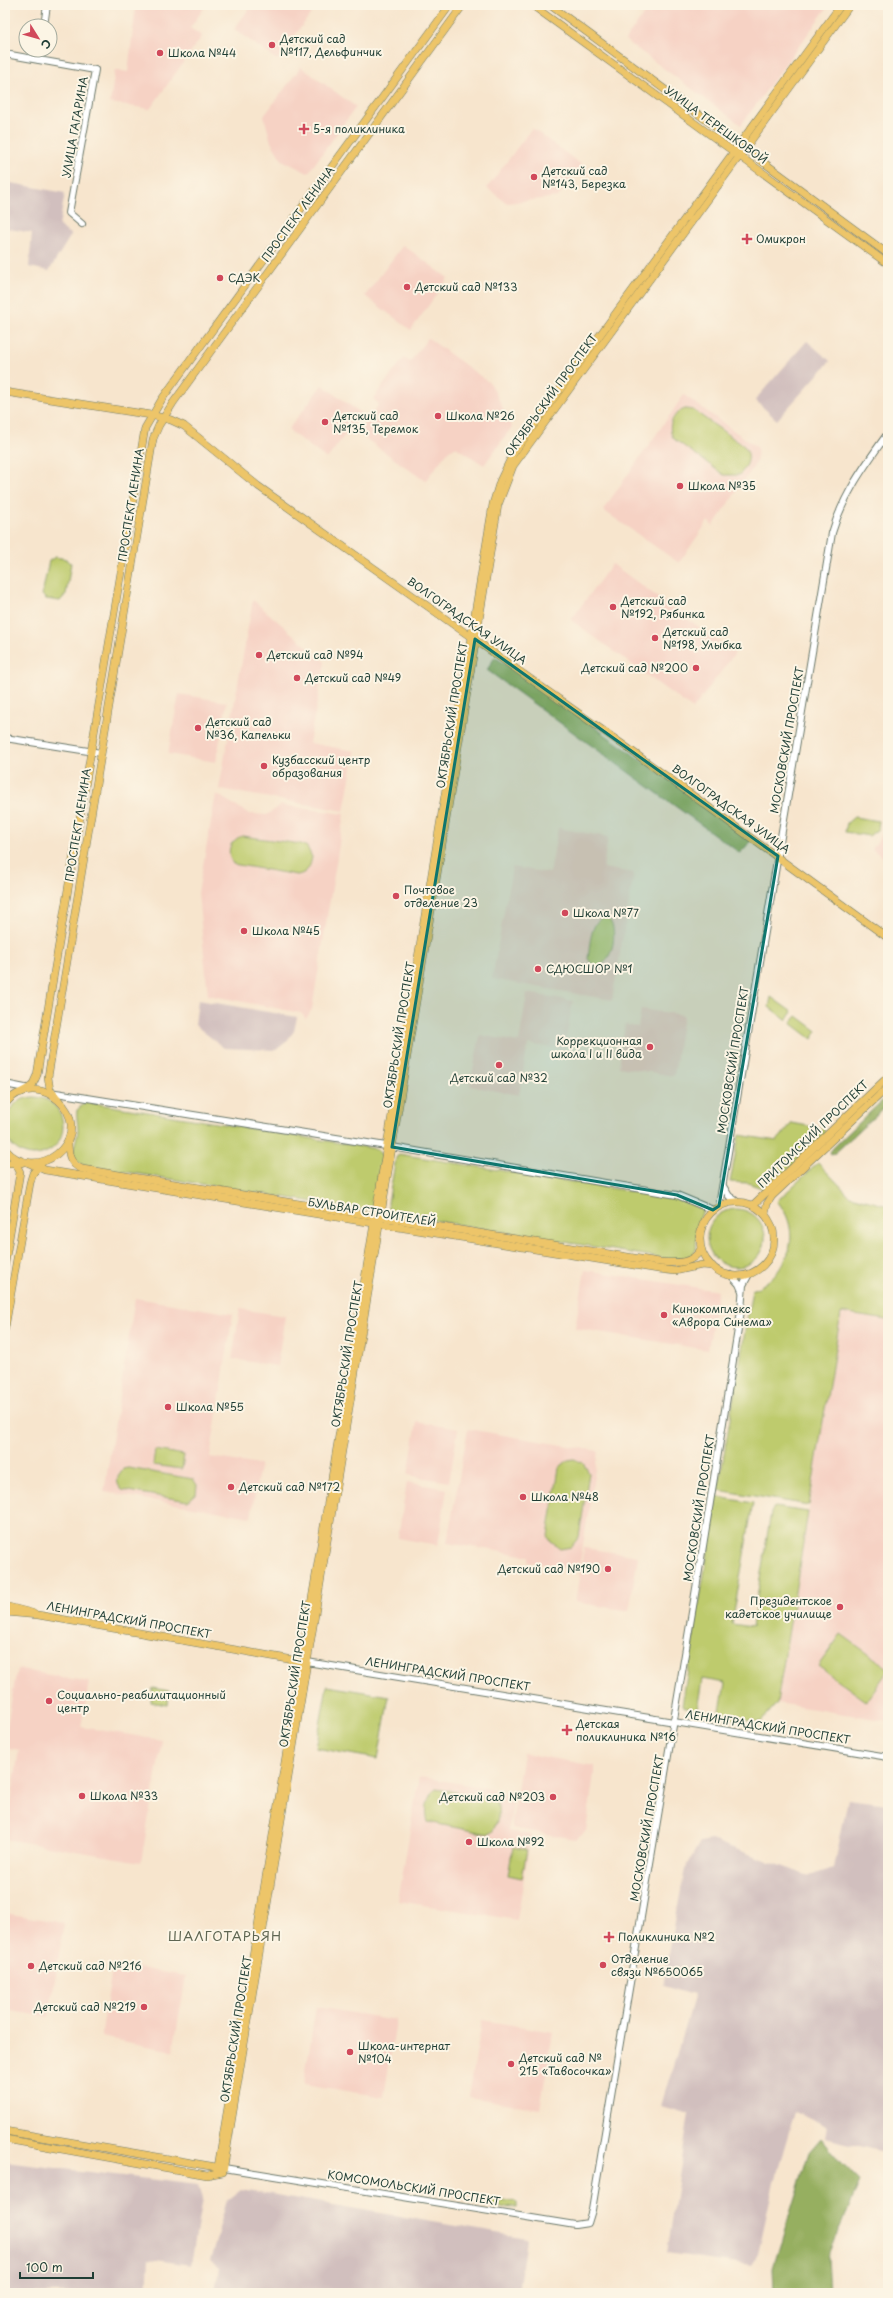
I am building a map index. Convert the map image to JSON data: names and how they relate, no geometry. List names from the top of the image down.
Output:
{
  "streets": {
    "main road": [
      "УЛИЦА ТЕРЕШКОВОЙ",
      "ПРОСПЕКТ ЛЕНИНА",
      "ОКТЯБРЬСКИЙ ПРОСПЕКТ",
      "ВОЛГОГРАДСКАЯ УЛИЦА",
      "ПРИТОМСКИЙ ПРОСПЕКТ",
      "БУЛЬВАР СТРОИТЕЛЕЙ",
      "ЛЕНИНГРАДСКИЙ ПРОСПЕКТ",
      "КОМСОМОЛЬСКИЙ ПРОСПЕКТ"
    ],
    "street": ["УЛИЦА ГАГАРИНА", "МОСКОВСКИЙ ПРОСПЕКТ"]
  },
  "crossings": [
    ["УЛИЦА ТЕРЕШКОВОЙ", "ОКТЯБРЬСКИЙ ПРОСПЕКТ"],
    ["ПРОСПЕКТ ЛЕНИНА", "ВОЛГОГРАДСКАЯ УЛИЦА"],
    ["ПРОСПЕКТ ЛЕНИНА", "БУЛЬВАР СТРОИТЕЛЕЙ"],
    ["ОКТЯБРЬСКИЙ ПРОСПЕКТ", "ВОЛГОГРАДСКАЯ УЛИЦА"],
    ["ОКТЯБРЬСКИЙ ПРОСПЕКТ", "БУЛЬВАР СТРОИТЕЛЕЙ"],
    ["ОКТЯБРЬСКИЙ ПРОСПЕКТ", "ЛЕНИНГРАДСКИЙ ПРОСПЕКТ"],
    ["ОКТЯБРЬСКИЙ ПРОСПЕКТ", "КОМСОМОЛЬСКИЙ ПРОСПЕКТ"],
    ["ВОЛГОГРАДСКАЯ УЛИЦА", "МОСКОВСКИЙ ПРОСПЕКТ"],
    ["МОСКОВСКИЙ ПРОСПЕКТ", "ПРИТОМСКИЙ ПРОСПЕКТ"],
    ["МОСКОВСКИЙ ПРОСПЕКТ", "БУЛЬВАР СТРОИТЕЛЕЙ"],
    ["МОСКОВСКИЙ ПРОСПЕКТ", "ЛЕНИНГРАДСКИЙ ПРОСПЕКТ"],
    ["МОСКОВСКИЙ ПРОСПЕКТ", "КОМСОМОЛЬСКИЙ ПРОСПЕКТ"],
    ["ПРИТОМСКИЙ ПРОСПЕКТ", "БУЛЬВАР СТРОИТЕЛЕЙ"]
  ],
  "districts": ["ШАЛГОТАРЬЯН"],
  "places": {
    "other": [
      "Детский сад №117, Дельфинчик",
      "Школа №44",
      "Детский сад №143, Березка",
      "СДЭК",
      "Детский сад №133",
      "Школа №26",
      "Детский сад №135, Теремок",
      "Школа №35",
      "Детский сад №192, Рябинка",
      "Детский сад №198, Улыбка",
      "Детский сад №94",
      "Детский сад №200",
      "Детский сад №49",
      "Детский сад №36, Капельки",
      "Кузбасский центр образования",
      "Почтовое отделение 23",
      "Школа №77",
      "Школа №45",
      "СДЮСШОР №1",
      "Коррекционная школа I и II вида",
      "Детский сад №32",
      "Кинокомплекс «Аврора Синема»",
      "Школа №55",
      "Детский сад №172",
      "Школа №48",
      "Детский сад №190",
      "Президентское кадетское училище",
      "Социально-реабилитационный центр",
      "Школа №33",
      "Детский сад №203",
      "Школа №92",
      "Отделение связи №650065",
      "Детский сад №216",
      "Детский сад №219",
      "Школа-интернат №104",
      "Детский сад № 215 «Тавосочка»"
    ],
    "health": [
      "5-я поликлиника",
      "Омикрон",
      "Детская поликлиника №16",
      "Поликлиника №2"
    ]
  },
  "scale_bar": "100 m",
  "north": "bottom right"
}
